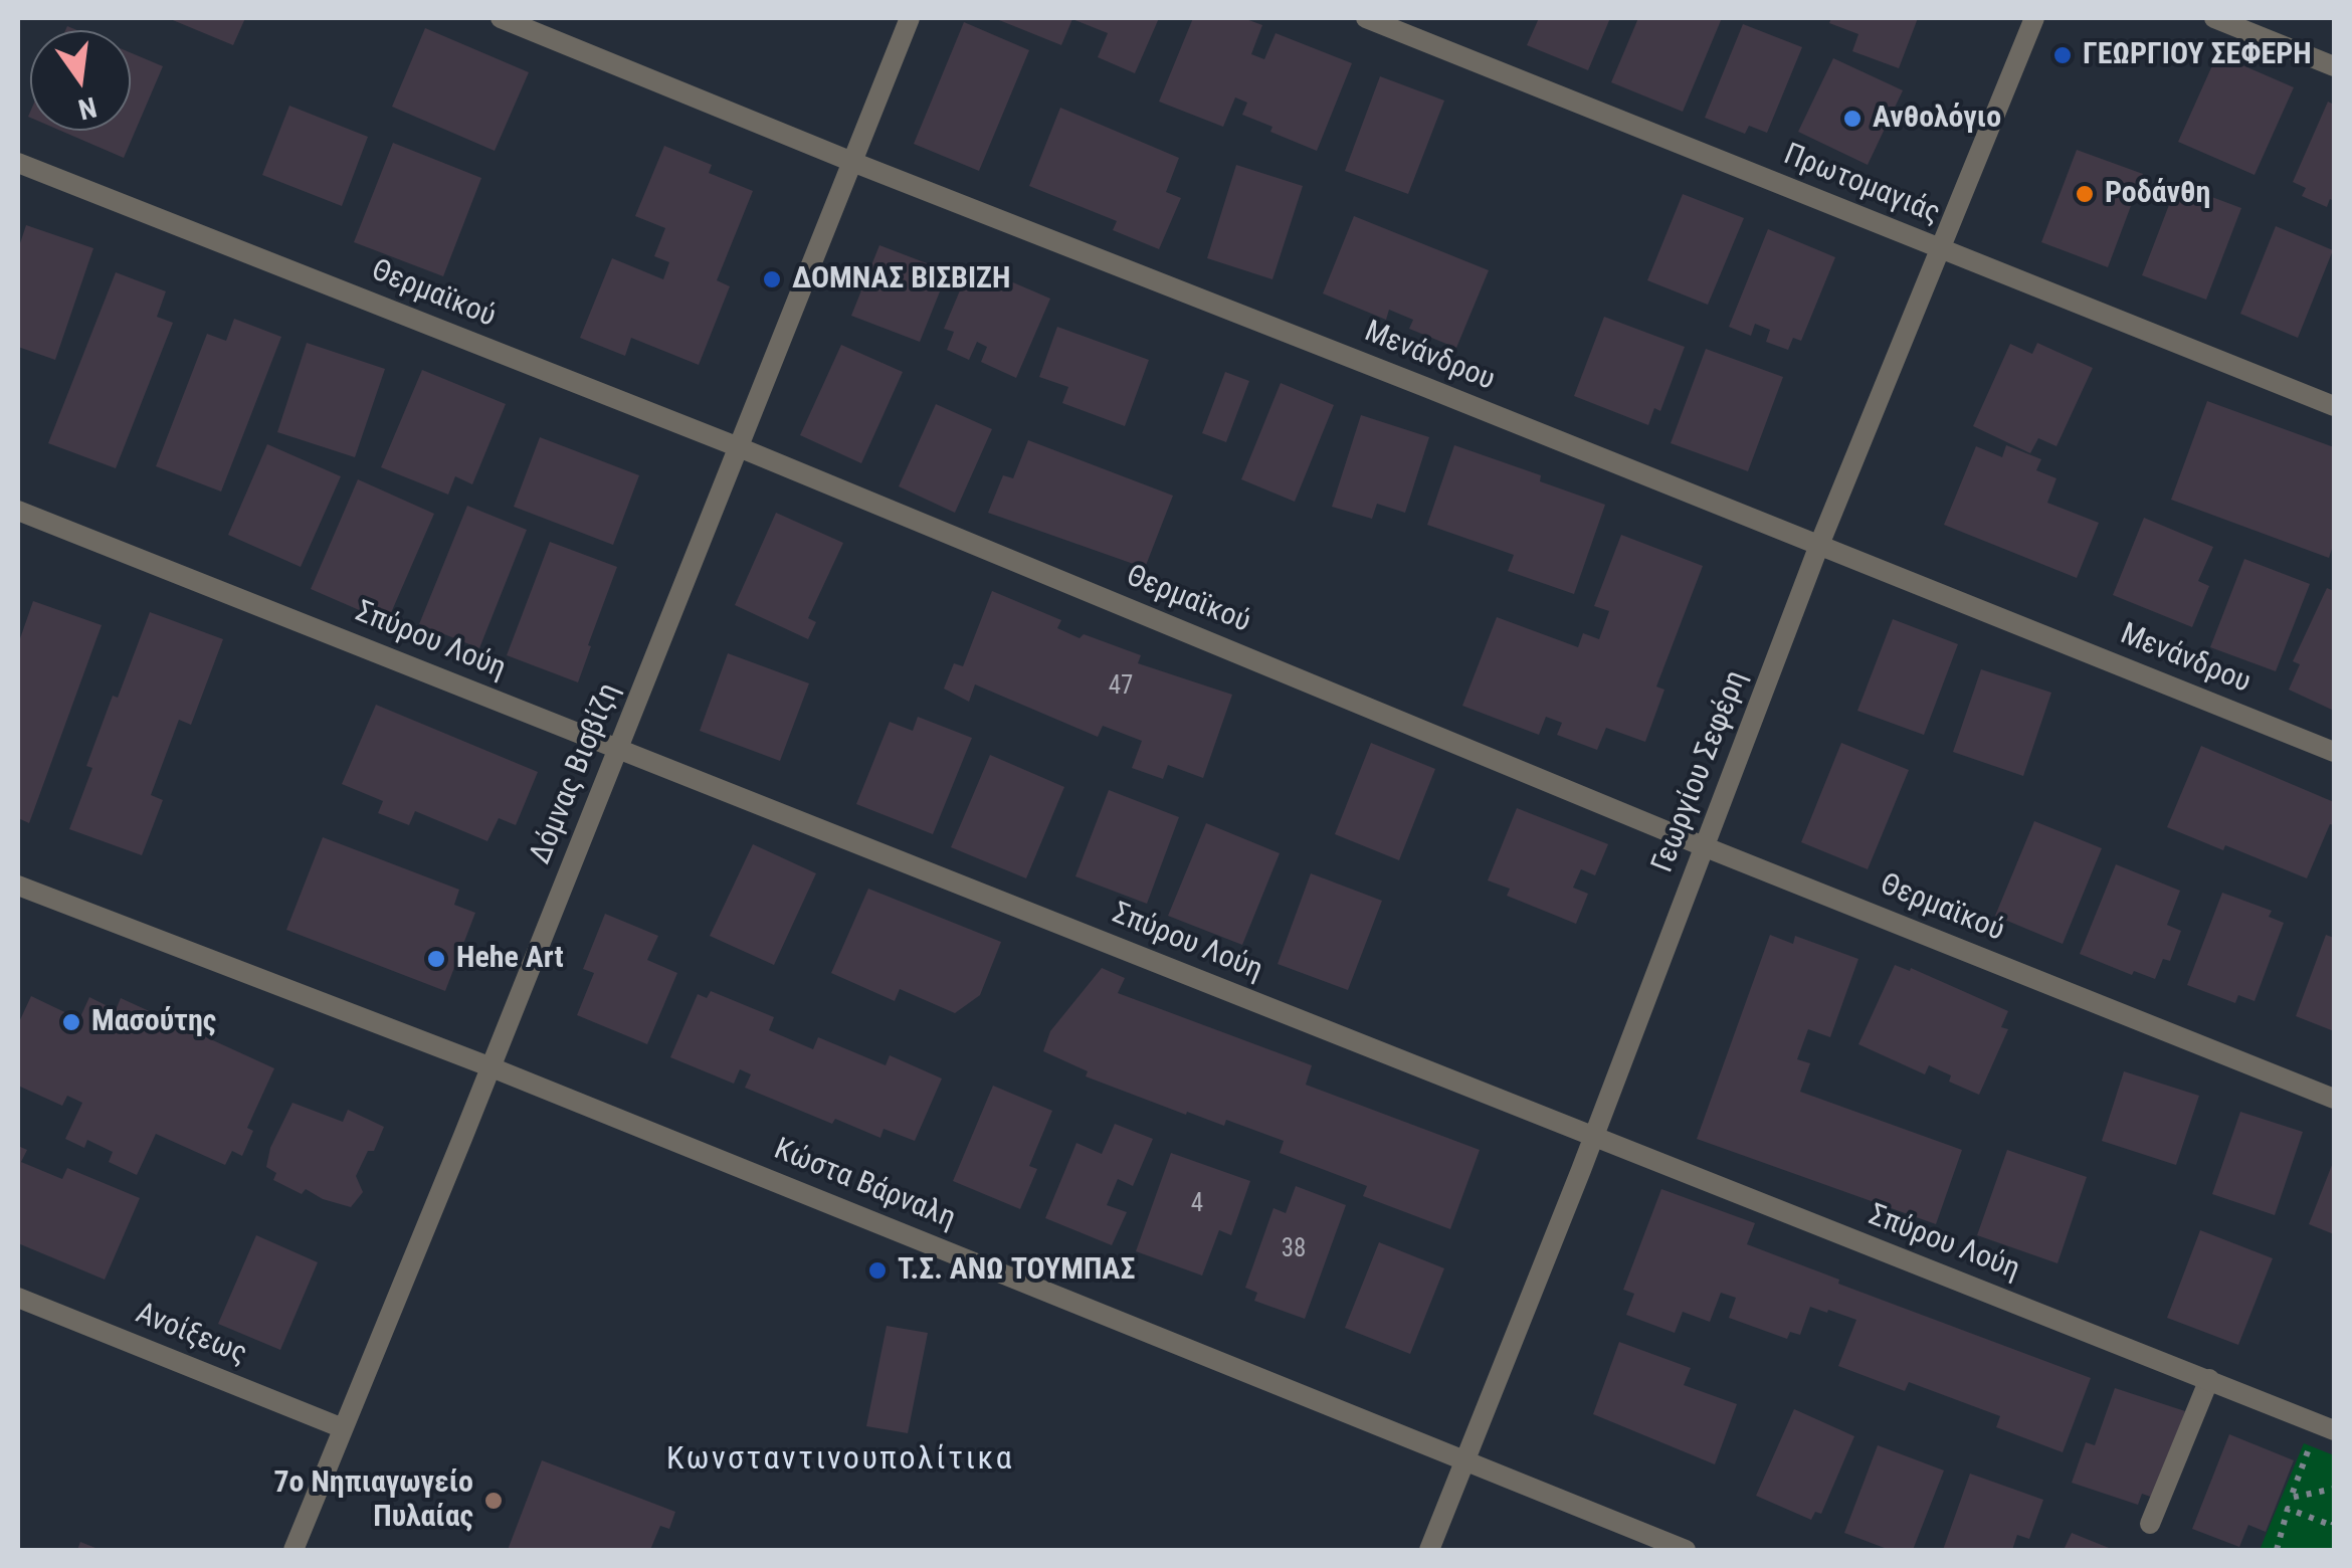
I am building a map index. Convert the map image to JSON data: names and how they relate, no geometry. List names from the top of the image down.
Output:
{
  "streets": {
    "street": [
      "Πρωτομαγιάς",
      "Θερμαϊκού",
      "Μενάνδρου",
      "Σπύρου Λούη",
      "Γεωργίου Σεφέρη",
      "Δόμνας Βισβίζη",
      "Κώστα Βάρναλη",
      "Ανοίξεως"
    ]
  },
  "crossings": [
    ["Πρωτομαγιάς", "Γεωργίου Σεφέρη"],
    ["Θερμαϊκού", "Γεωργίου Σεφέρη"],
    ["Θερμαϊκού", "Δόμνας Βισβίζη"],
    ["Μενάνδρου", "Γεωργίου Σεφέρη"],
    ["Μενάνδρου", "Δόμνας Βισβίζη"],
    ["Σπύρου Λούη", "Γεωργίου Σεφέρη"],
    ["Σπύρου Λούη", "Δόμνας Βισβίζη"],
    ["Γεωργίου Σεφέρη", "Κώστα Βάρναλη"],
    ["Δόμνας Βισβίζη", "Κώστα Βάρναλη"],
    ["Δόμνας Βισβίζη", "Ανοίξεως"]
  ],
  "districts": ["Κωνσταντινουπολίτικα"],
  "places": [
    "ΓΕΩΡΓΙΟΥ ΣΕΦΕΡΗ",
    "Ανθολόγιο",
    "Ροδάνθη",
    "ΔΟΜΝΑΣ ΒΙΣΒΙΖΗ",
    "Hehe Art",
    "Μασούτης",
    "Τ.Σ. ΑΝΩ ΤΟΥΜΠΑΣ",
    "7ο Νηπιαγωγείο Πυλαίας"
  ],
  "house_numbers": ["47", "4", "38"],
  "north": "bottom"
}
